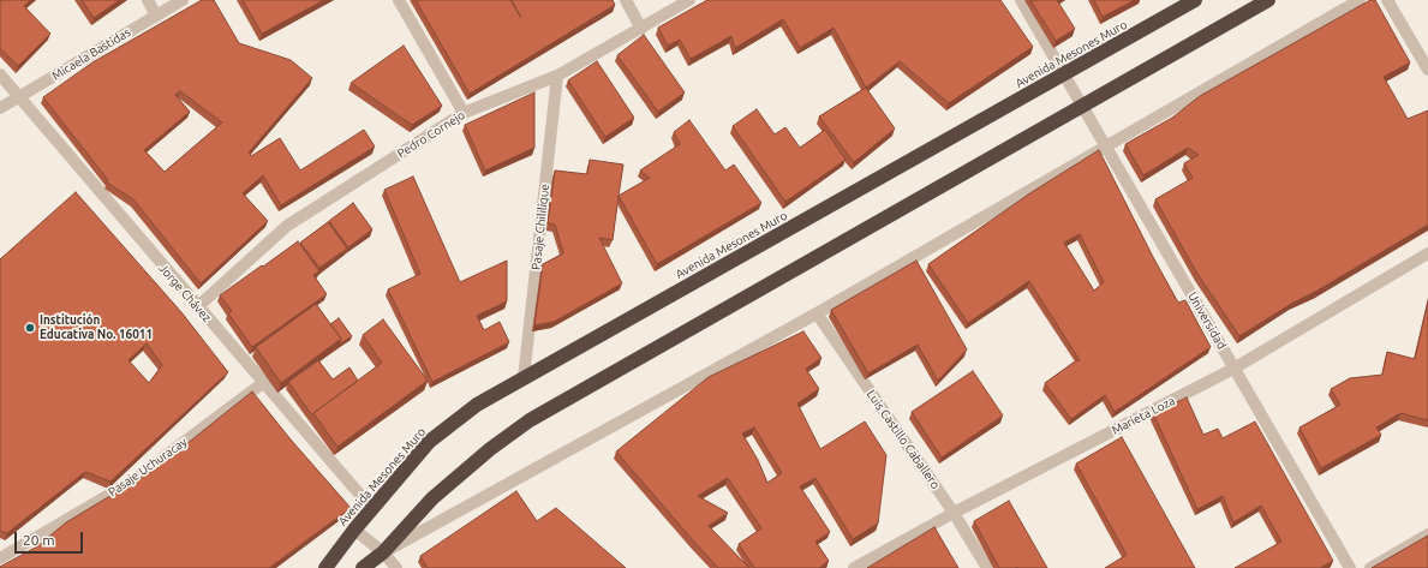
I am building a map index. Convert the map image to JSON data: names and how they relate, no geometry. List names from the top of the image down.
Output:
{
  "streets": {
    "highway": ["Avenida Mesones Muro"],
    "street": [
      "Micaela Bastidas",
      "Pedro Cornejo",
      "Pasaje Chililique",
      "Jorge Chávez",
      "Universidad",
      "Marieta Loza",
      "Luis Castillo Caballero",
      "Pasaje Uchuracay"
    ]
  },
  "crossings": [
    ["Micaela Bastidas", "Jorge Chávez"],
    ["Avenida Mesones Muro", "Pasaje Chililique"],
    ["Avenida Mesones Muro", "Jorge Chávez"],
    ["Avenida Mesones Muro", "Universidad"],
    ["Pedro Cornejo", "Pasaje Chililique"],
    ["Pedro Cornejo", "Jorge Chávez"],
    ["Jorge Chávez", "Pasaje Uchuracay"],
    ["Universidad", "Marieta Loza"],
    ["Marieta Loza", "Luis Castillo Caballero"]
  ],
  "places": ["Institución Educativa No. 16011"],
  "scale_bar": "20 m"
}
